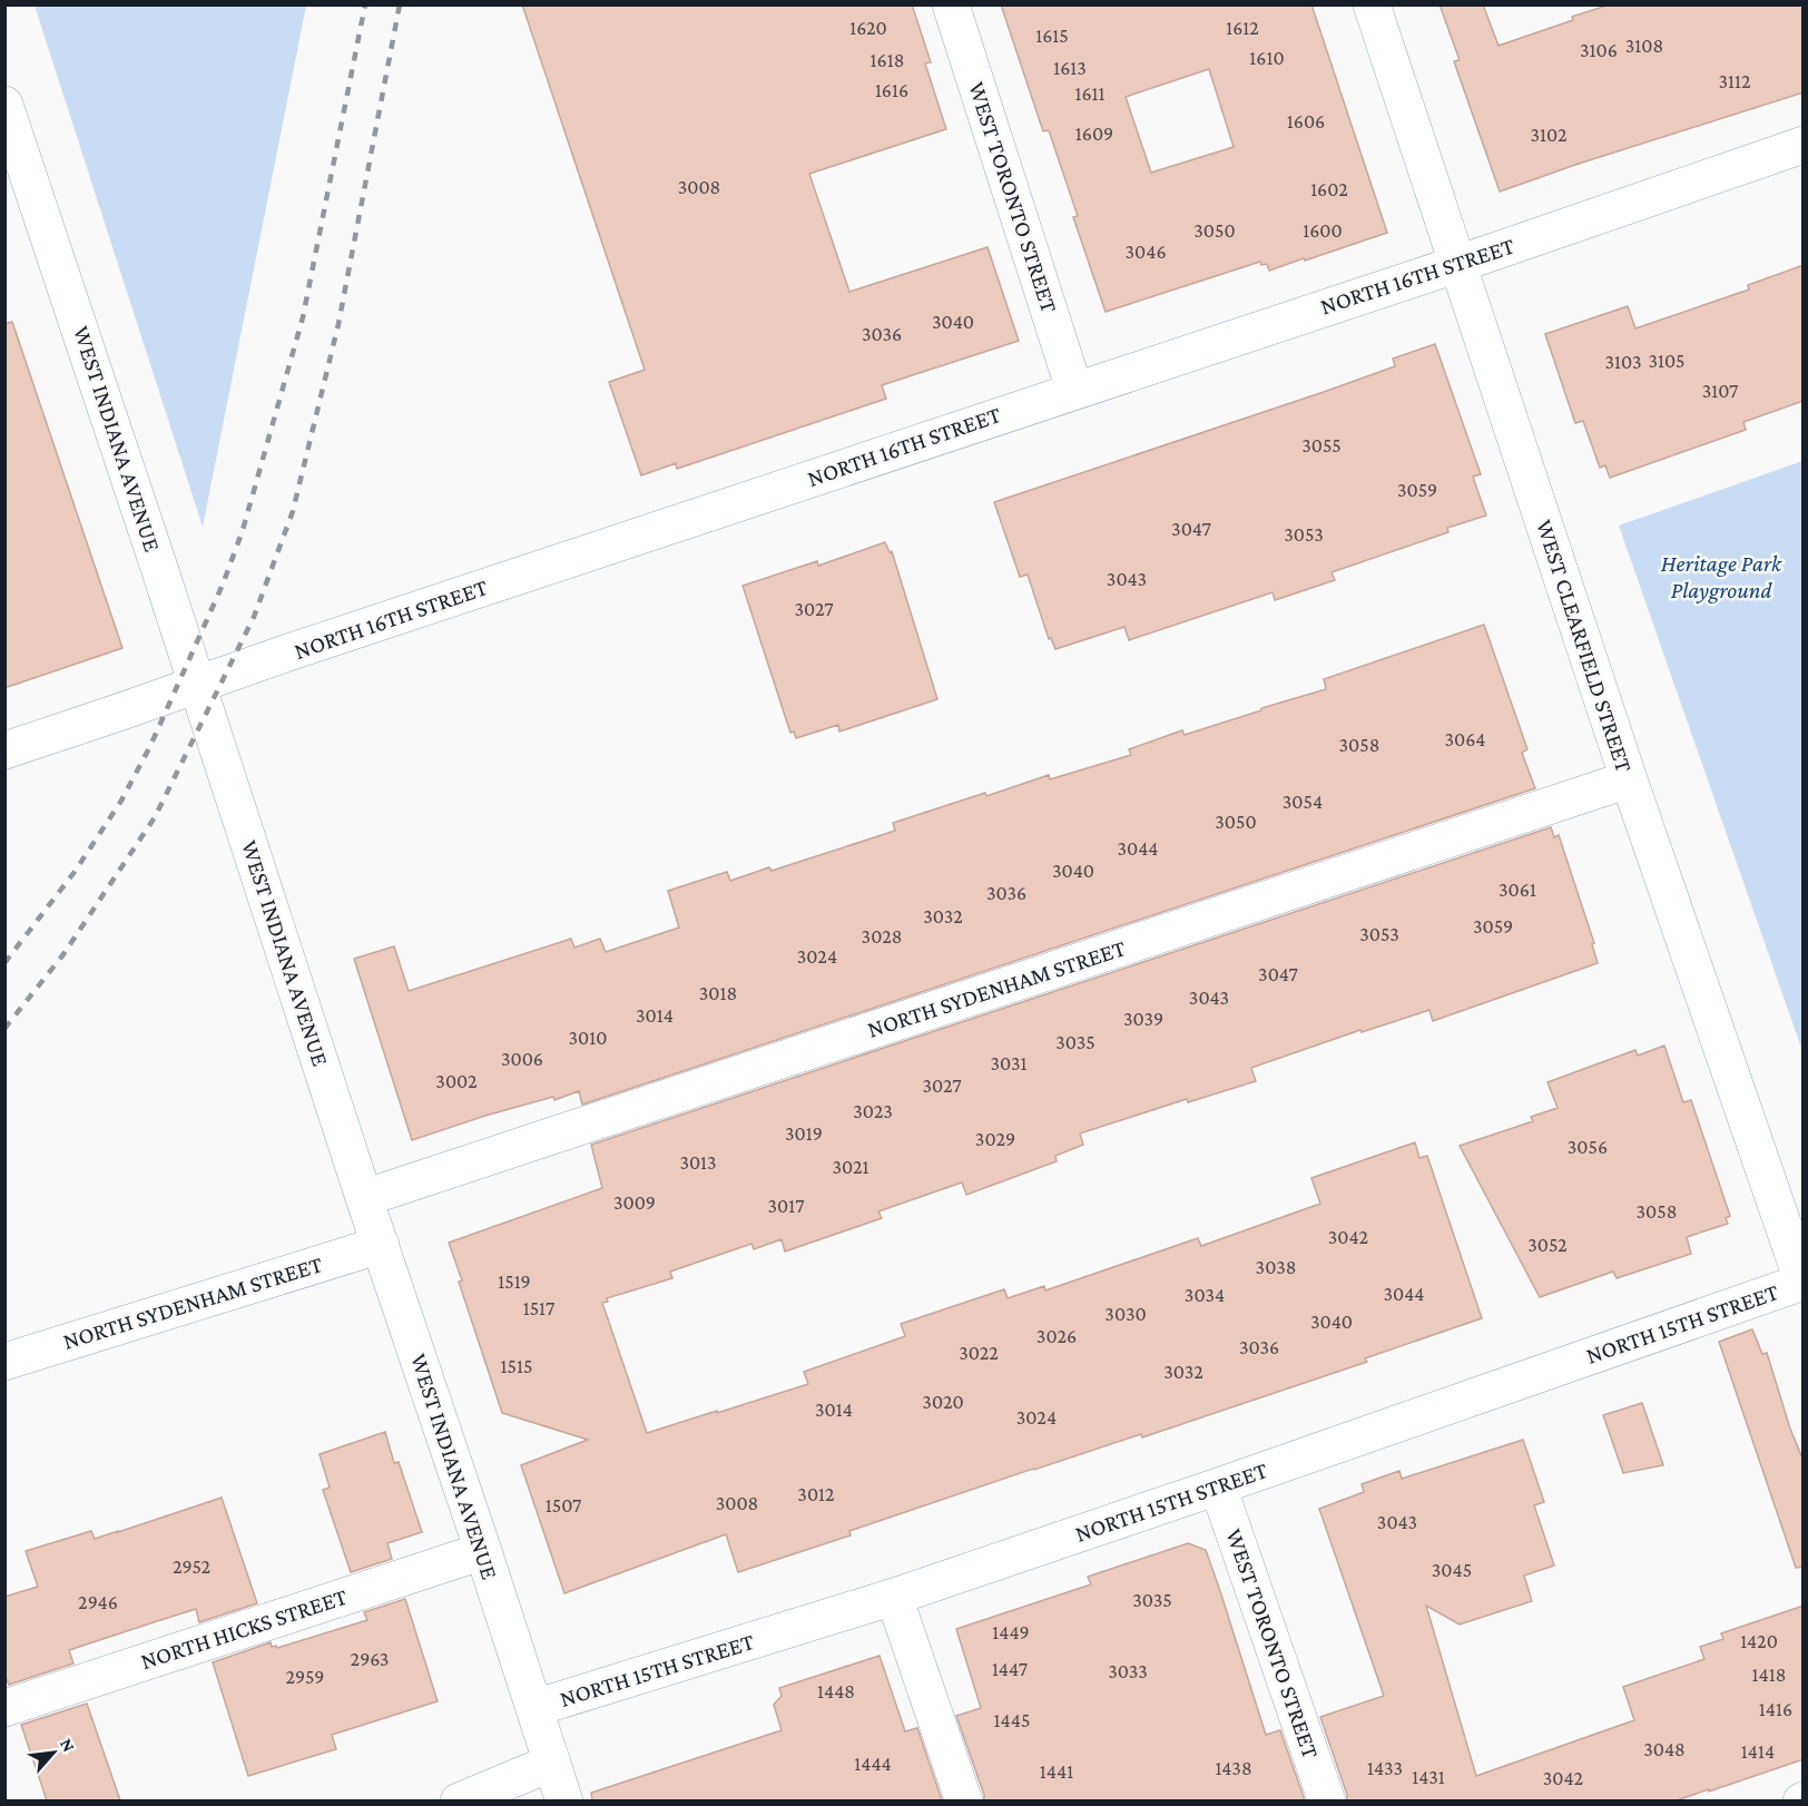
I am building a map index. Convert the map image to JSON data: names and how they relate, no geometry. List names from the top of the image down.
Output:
{
  "streets": {
    "street": [
      "WEST TORONTO STREET",
      "NORTH 16TH STREET",
      "WEST INDIANA AVENUE",
      "WEST CLEARFIELD STREET",
      "NORTH SYDENHAM STREET",
      "NORTH 15TH STREET",
      "NORTH HICKS STREET"
    ]
  },
  "crossings": [
    ["WEST TORONTO STREET", "NORTH 16TH STREET"],
    ["WEST TORONTO STREET", "NORTH 15TH STREET"],
    ["NORTH 16TH STREET", "WEST INDIANA AVENUE"],
    ["NORTH 16TH STREET", "WEST CLEARFIELD STREET"],
    ["WEST INDIANA AVENUE", "NORTH SYDENHAM STREET"],
    ["WEST INDIANA AVENUE", "NORTH 15TH STREET"],
    ["WEST INDIANA AVENUE", "NORTH HICKS STREET"],
    ["WEST CLEARFIELD STREET", "NORTH SYDENHAM STREET"],
    ["WEST CLEARFIELD STREET", "NORTH 15TH STREET"]
  ],
  "parks": ["Heritage Park Playground"],
  "house_numbers": [
    "1620",
    "1612",
    "1615",
    "3108",
    "3106",
    "1610",
    "1618",
    "1613",
    "3112",
    "1616",
    "1611",
    "1606",
    "1609",
    "3102",
    "3008",
    "1602",
    "3050",
    "1600",
    "3046",
    "3040",
    "3036",
    "3105",
    "3103",
    "3107",
    "3055",
    "3059",
    "3047",
    "3053",
    "3043",
    "3027",
    "3064",
    "3058",
    "3054",
    "3050",
    "3044",
    "3040",
    "3061",
    "3036",
    "3032",
    "3059",
    "3053",
    "3028",
    "3024",
    "3047",
    "3018",
    "3043",
    "3014",
    "3039",
    "3010",
    "3035",
    "3006",
    "3031",
    "3002",
    "3027",
    "3023",
    "3019",
    "3029",
    "3056",
    "3013",
    "3021",
    "3009",
    "3017",
    "3058",
    "3042",
    "3052",
    "3038",
    "1519",
    "3044",
    "3034",
    "1517",
    "3030",
    "3040",
    "3026",
    "3036",
    "3022",
    "1515",
    "3032",
    "3020",
    "3014",
    "3024",
    "3012",
    "3008",
    "1507",
    "3043",
    "2952",
    "3045",
    "3035",
    "2946",
    "1449",
    "1420",
    "2963",
    "1447",
    "3033",
    "1418",
    "2959",
    "1448",
    "1416",
    "1445",
    "3048",
    "1414",
    "1444",
    "1438",
    "1433",
    "1441",
    "1431",
    "3042"
  ],
  "north": "top right"
}
